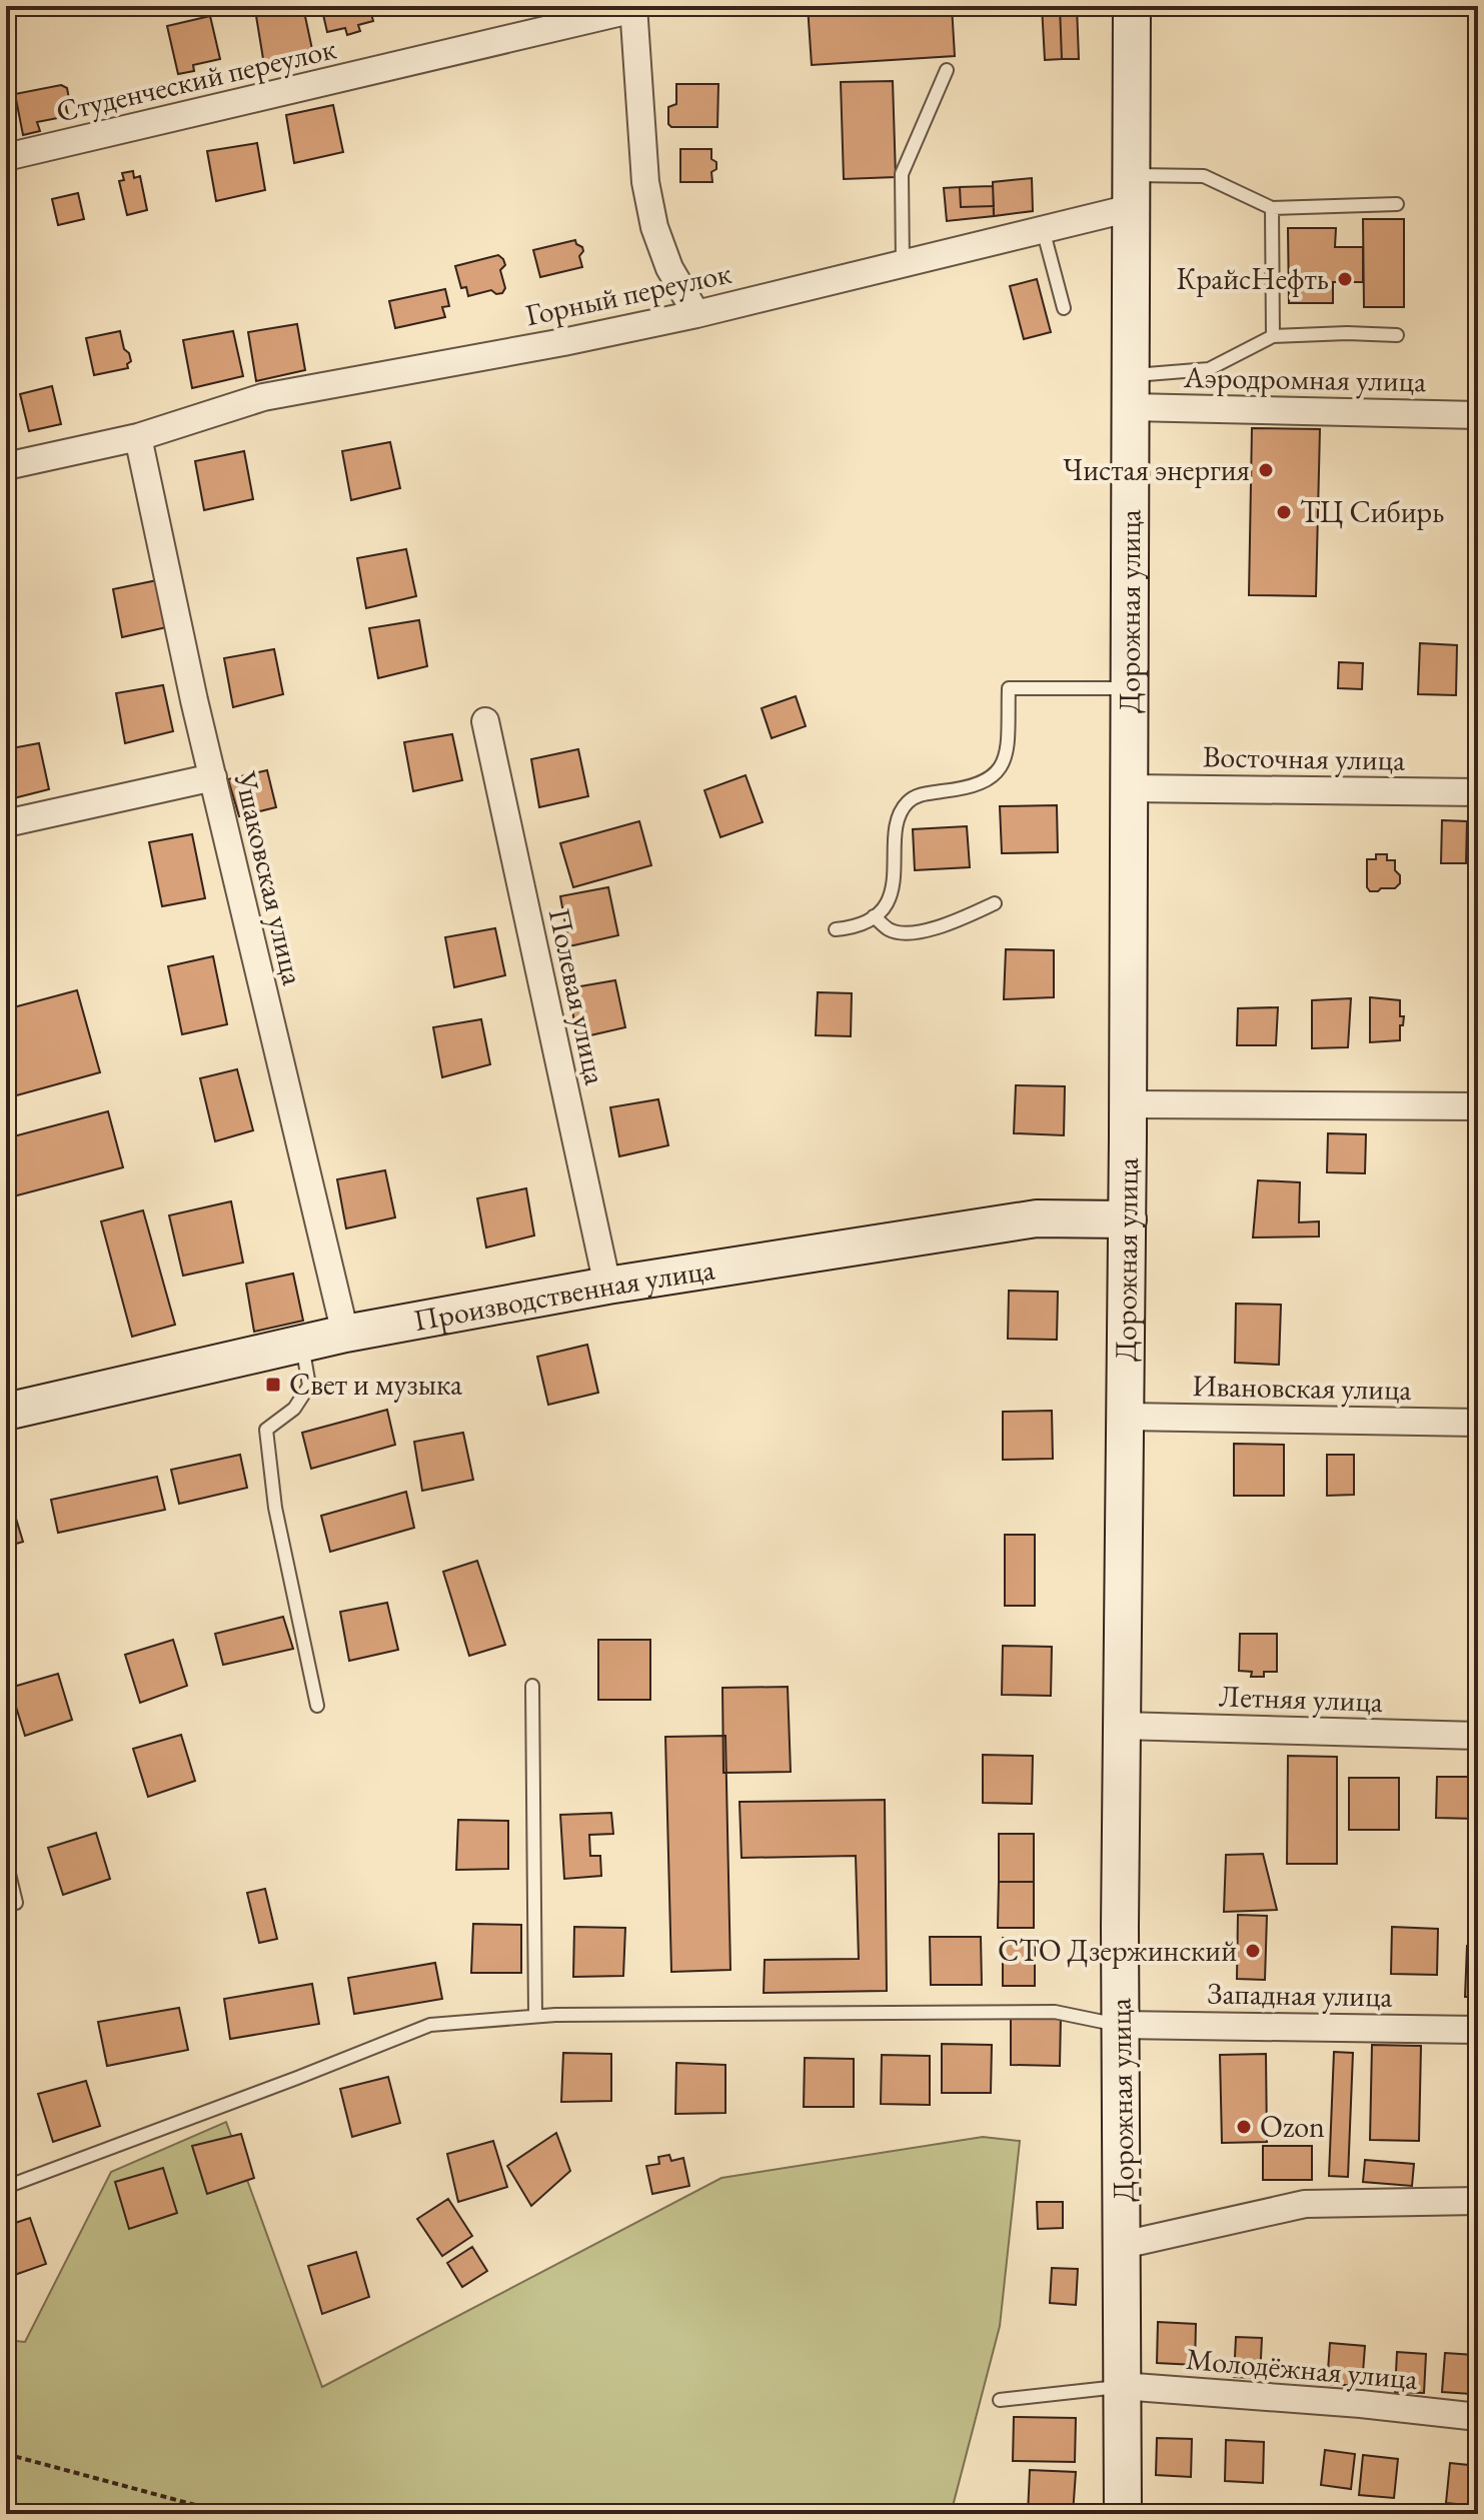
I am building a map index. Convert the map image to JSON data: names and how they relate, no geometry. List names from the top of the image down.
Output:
{
  "streets": {
    "main road": ["Дорожная улица", "Производственная улица"],
    "street": [
      "Студенческий переулок",
      "Горный переулок",
      "Аэродромная улица",
      "Восточная улица",
      "Ушаковская улица",
      "Полевая улица",
      "Ивановская улица",
      "Летняя улица",
      "Западная улица",
      "Молодёжная улица"
    ]
  },
  "crossings": [
    ["Горный переулок", "Дорожная улица"],
    ["Горный переулок", "Ушаковская улица"],
    ["Аэродромная улица", "Дорожная улица"],
    ["Дорожная улица", "Восточная улица"],
    ["Дорожная улица", "Производственная улица"],
    ["Дорожная улица", "Ивановская улица"],
    ["Дорожная улица", "Летняя улица"],
    ["Дорожная улица", "Западная улица"],
    ["Дорожная улица", "Молодёжная улица"],
    ["Ушаковская улица", "Производственная улица"],
    ["Полевая улица", "Производственная улица"]
  ],
  "places": {
    "other": [
      "КрайсНефть",
      "Чистая энергия",
      "ТЦ Сибирь",
      "СТО Дзержинский",
      "Ozon"
    ],
    "transit": ["Свет и музыка"]
  }
}
